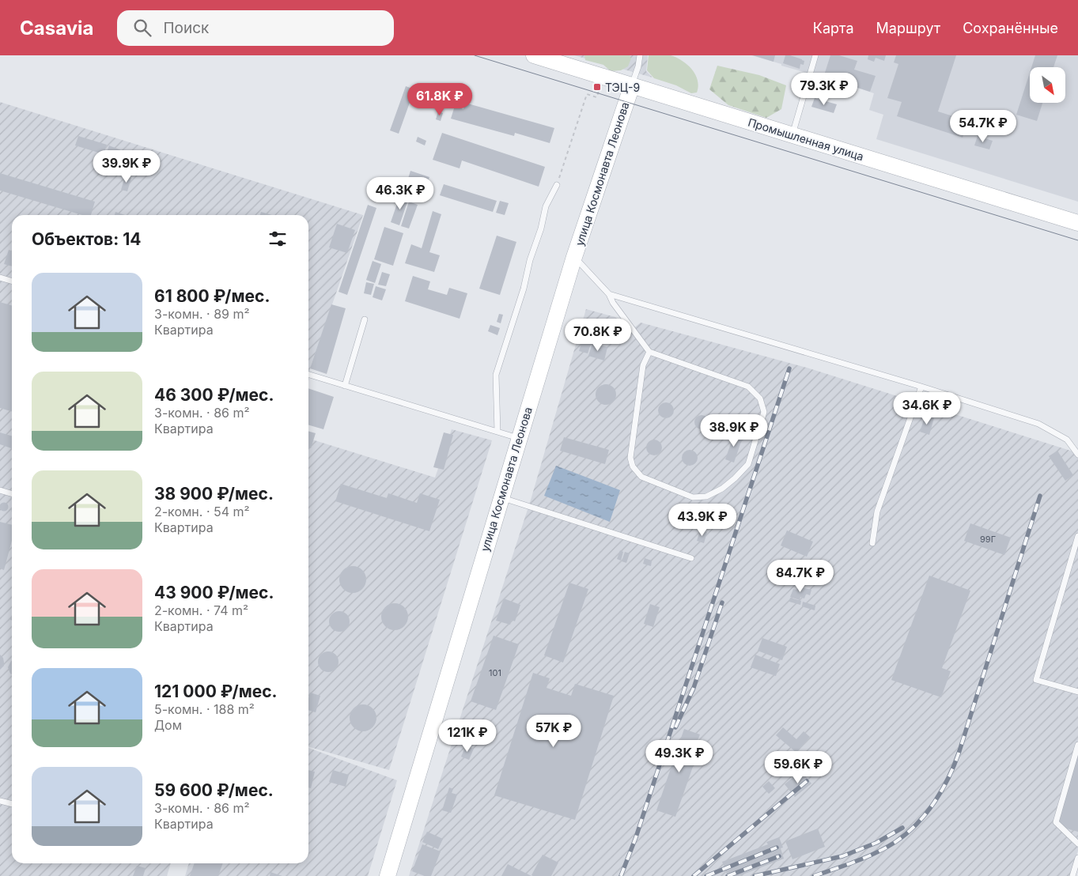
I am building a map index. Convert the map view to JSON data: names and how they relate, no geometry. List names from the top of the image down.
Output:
{
  "streets": {
    "street": ["Промышленная улица", "улица Космонавта Леонова"]
  },
  "crossings": [
    ["Промышленная улица", "улица Космонавта Леонова"]
  ],
  "places": {
    "transit": ["ТЭЦ-9"]
  },
  "house_numbers": ["99Г", "101"],
  "north": "bottom right",
  "page": {
    "header": "Casavia",
    "search": "Поиск",
    "nav": ["Карта", "Маршрут", "Сохранённые"],
    "price": [
      "79.3K ₽",
      "61.8K ₽",
      "54.7K ₽",
      "39.9K ₽",
      "46.3K ₽",
      "70.8K ₽",
      "34.6K ₽",
      "38.9K ₽",
      "43.9K ₽",
      "84.7K ₽",
      "57K ₽",
      "121K ₽",
      "49.3K ₽",
      "59.6K ₽"
    ],
    "heading": "Объектов: 14",
    "list": [
      {
        "name": "61 800 ₽/мес.",
        "note": "3-комн. · 89 m² · Квартира"
      },
      {
        "name": "46 300 ₽/мес.",
        "note": "3-комн. · 86 m² · Квартира"
      },
      {
        "name": "38 900 ₽/мес.",
        "note": "2-комн. · 54 m² · Квартира"
      },
      {
        "name": "43 900 ₽/мес.",
        "note": "2-комн. · 74 m² · Квартира"
      },
      {
        "name": "121 000 ₽/мес.",
        "note": "5-комн. · 188 m² · Дом"
      },
      {
        "name": "59 600 ₽/мес.",
        "note": "3-комн. · 86 m² · Квартира"
      }
    ]
  }
}
